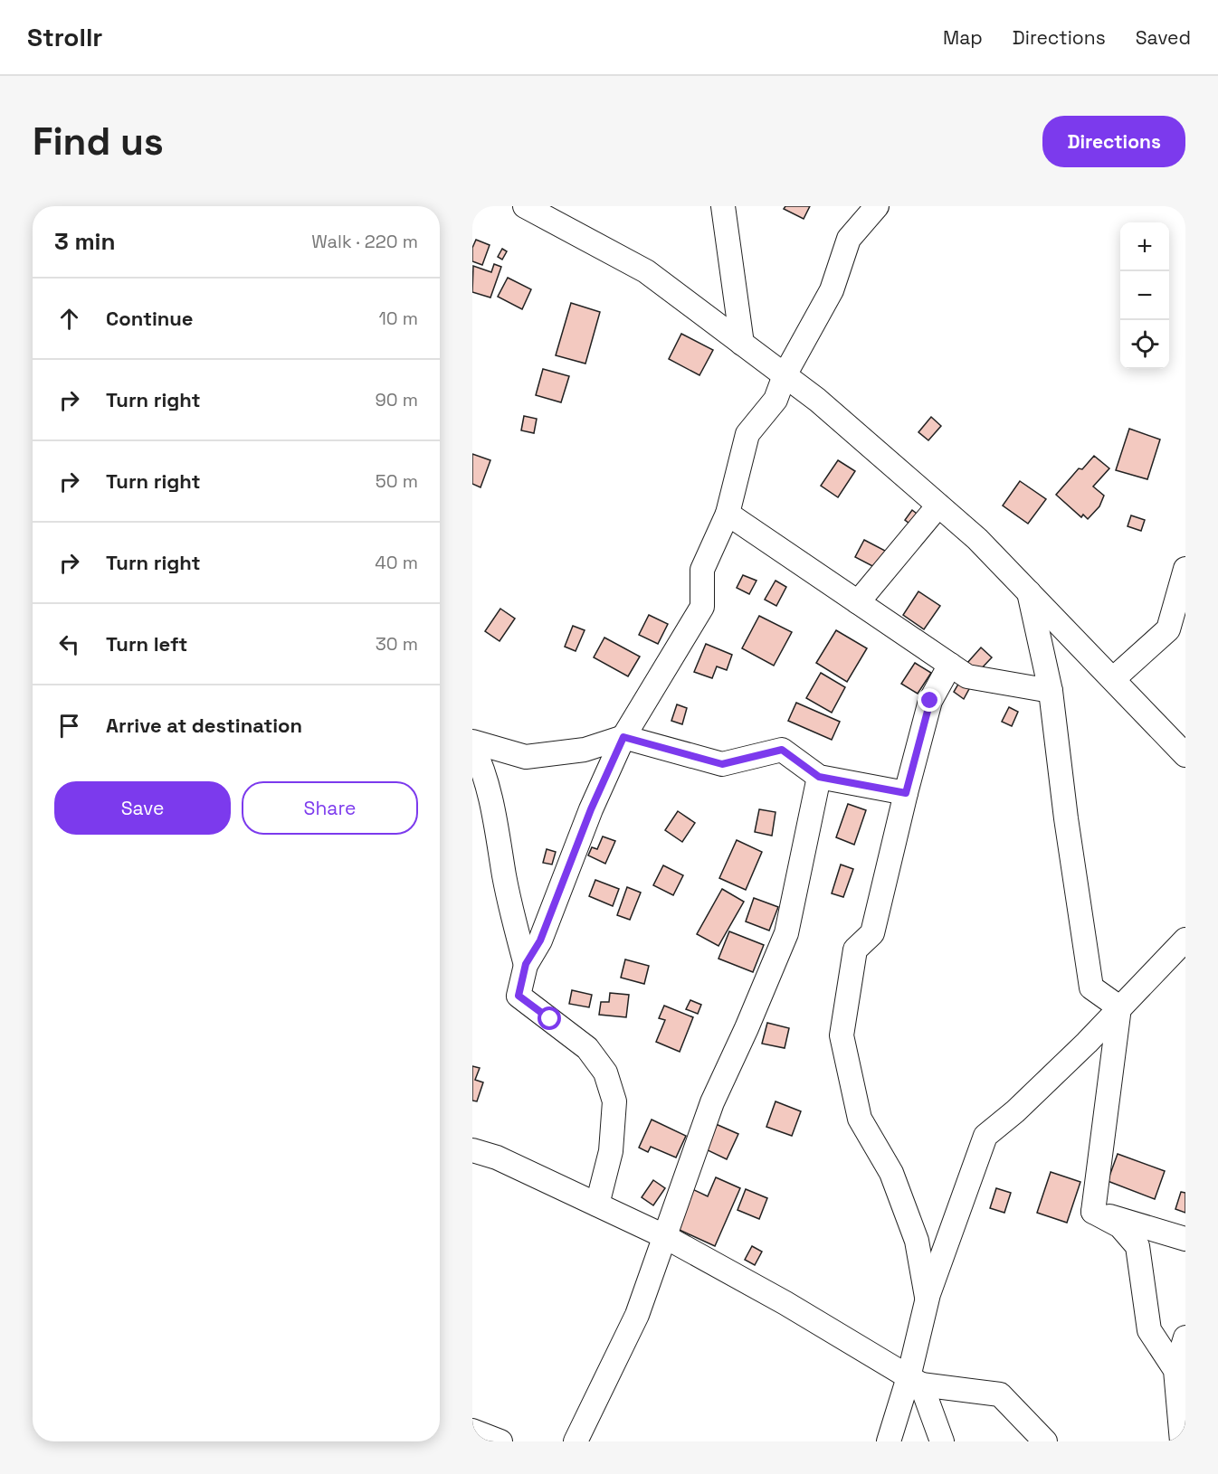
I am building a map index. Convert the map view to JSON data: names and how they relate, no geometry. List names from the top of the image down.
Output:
{
  "page": {
    "header": "Strollr",
    "nav": ["Map", "Directions", "Saved"],
    "buttons": [
      "Directions",
      ["Save", "Share"]
    ],
    "title": "Find us",
    "heading": ["3 min", "Walk · 220 m"],
    "map_buttons": ["+", "−"],
    "list": [
      ["Continue", "10 m"],
      ["Turn right", "90 m"],
      ["Turn right", "50 m"],
      ["Turn right", "40 m"],
      ["Turn left", "30 m"],
      "Arrive at destination"
    ]
  }
}
